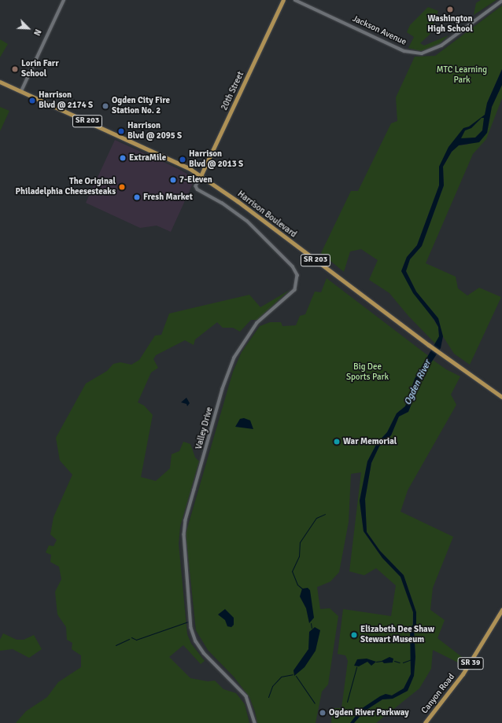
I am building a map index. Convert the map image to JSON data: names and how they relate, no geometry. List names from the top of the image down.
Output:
{
  "streets": {
    "main road": [
      "20th Street",
      "SR 203",
      "Harrison Boulevard",
      "SR 39",
      "Canyon Road"
    ],
    "street": ["Jackson Avenue", "Valley Drive"]
  },
  "crossings": [
    ["20th Street", "Harrison Boulevard"],
    ["20th Street", "Valley Drive"]
  ],
  "water": ["Ogden River"],
  "parks": ["MTC Learning Park", "Big Dee Sports Park"],
  "places": [
    "Washington High School",
    "Lorin Farr School",
    "Harrison Blvd @ 2174 S",
    "Ogden City Fire Station No. 2",
    "Harrison Blvd @ 2095 S",
    "ExtraMile",
    "Harrison Blvd @ 2013 S",
    "7-Eleven",
    "The Original Philadelphia Cheesesteaks",
    "Fresh Market",
    "War Memorial",
    "Elizabeth Dee Shaw Stewart Museum",
    "Ogden River Parkway"
  ],
  "north": "bottom right"
}
